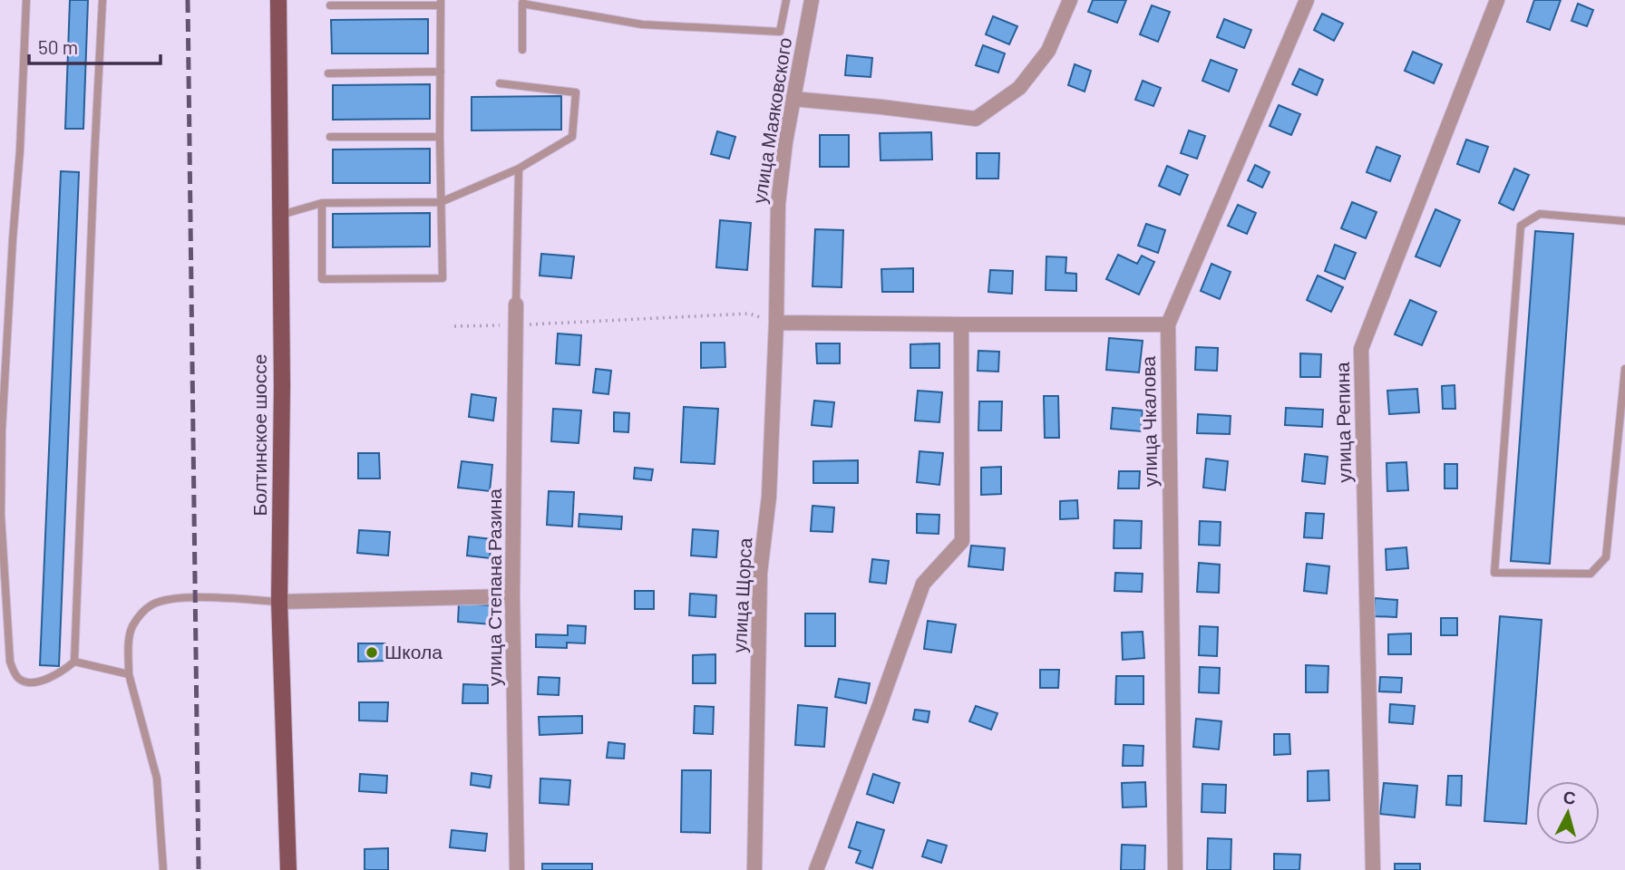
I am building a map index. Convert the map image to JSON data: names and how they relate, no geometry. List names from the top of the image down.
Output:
{
  "streets": {
    "main road": ["Болтинское шоссе"],
    "street": [
      "улица Маяковского",
      "улица Чкалова",
      "улица Репина",
      "улица Степана Разина",
      "улица Щорса"
    ]
  },
  "crossings": [
    ["улица Маяковского", "улица Щорса"]
  ],
  "places": ["Школа"],
  "scale_bar": "50 m",
  "north": "top"
}
